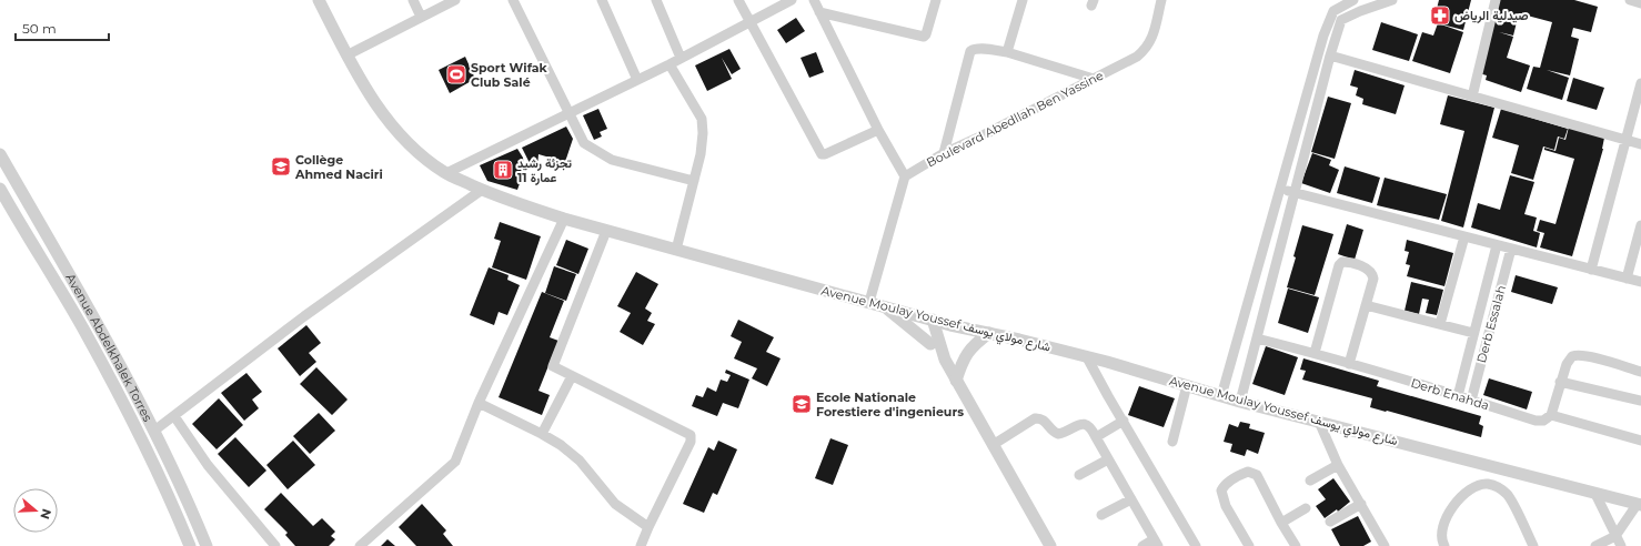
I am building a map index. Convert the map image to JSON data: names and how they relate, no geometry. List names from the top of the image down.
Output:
{
  "streets": {
    "street": [
      "Boulevard Abedllah Ben Yassine",
      "Avenue Moulay Youssef شارع مولاي يوسف",
      "Derb Essalah",
      "Avenue Abdelkhalek Torres",
      "Derb Enahda"
    ]
  },
  "crossings": [
    ["Derb Essalah", "Derb Enahda"]
  ],
  "places": {
    "pharmacy": ["صيدلية الرياض"],
    "sports": ["Sport Wifak Club Salé"],
    "school or university": ["Collège Ahmed Naciri", "Ecole Nationale Forestiere d'ingenieurs"],
    "building": ["تجزئة رشيد عمارة 11"]
  },
  "scale_bar": "50 m",
  "north": "right"
}
